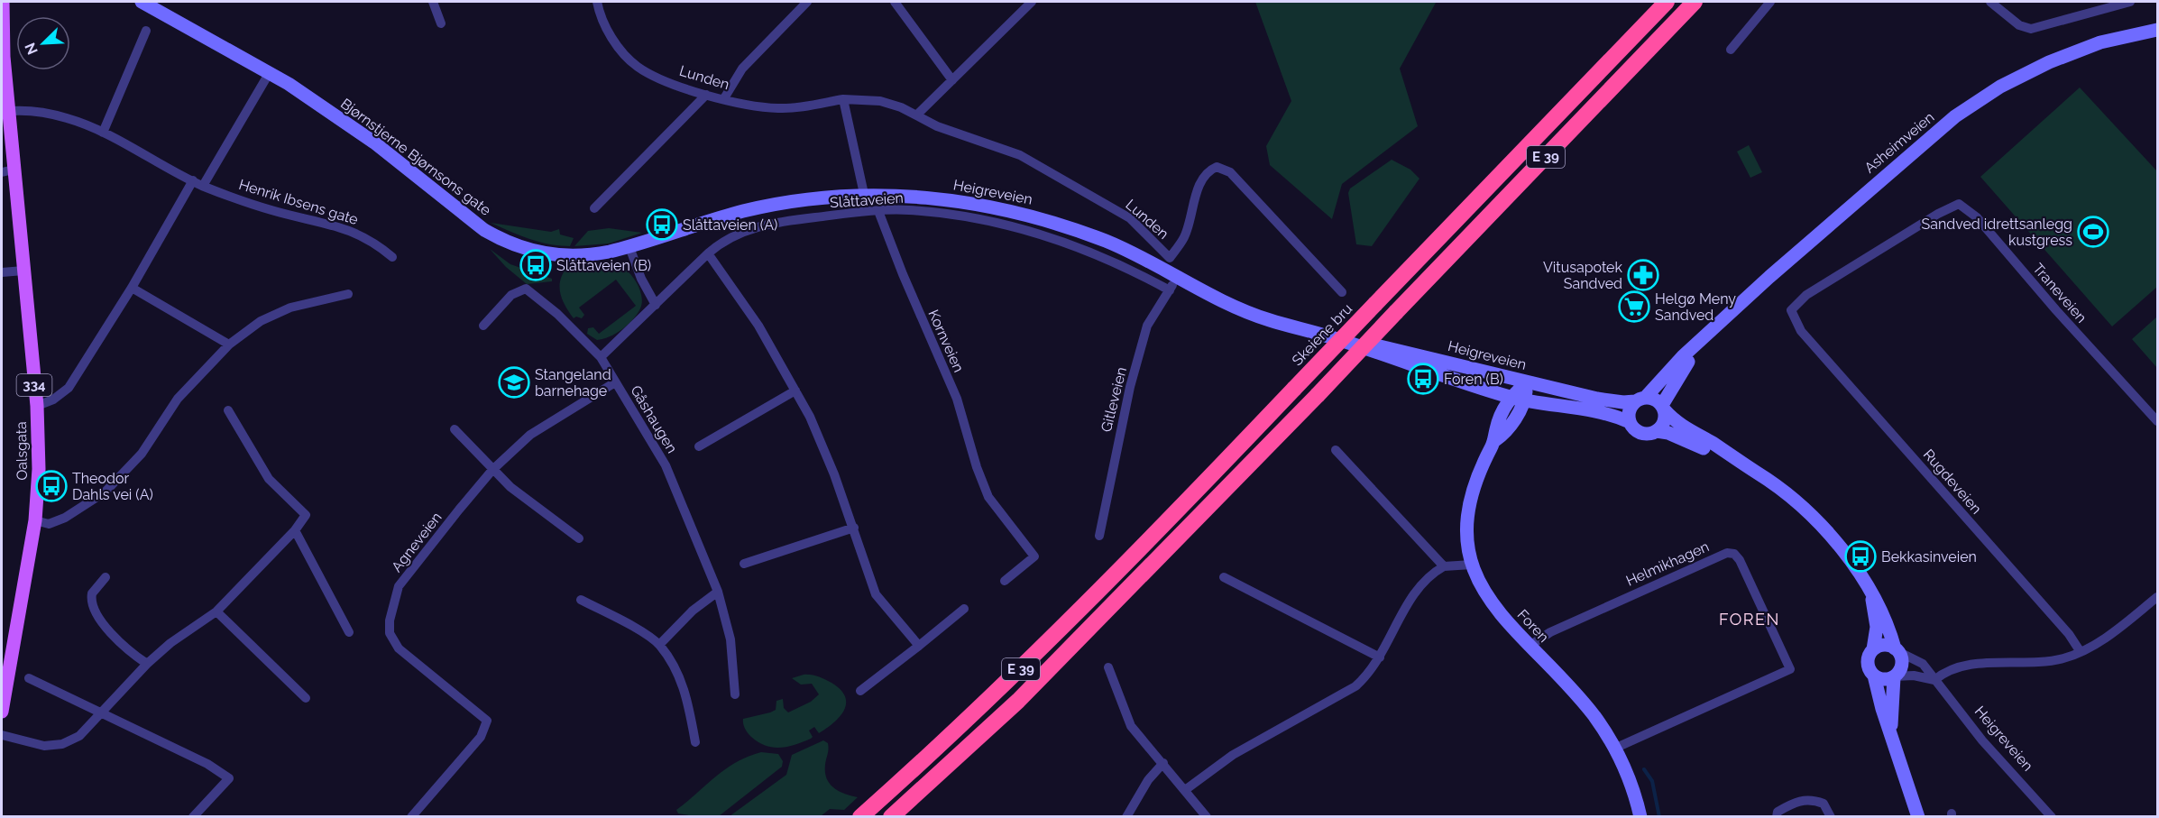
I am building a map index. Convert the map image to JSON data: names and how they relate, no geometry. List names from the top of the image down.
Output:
{
  "streets": {
    "highway": ["E 39", "Skeiene bru"],
    "main road": [
      "Asheimveien",
      "Bjørnstjerne Bjørnsons gate",
      "Heigreveien",
      "334",
      "Oalsgata",
      "Foren"
    ],
    "street": [
      "Lunden",
      "Slåttaveien",
      "Henrik Ibsens gate",
      "Traneveien",
      "Kornveien",
      "Gitleveien",
      "Gåshaugen",
      "Rugdeveien",
      "Agneveien",
      "Helmikhagen"
    ]
  },
  "crossings": [
    ["Asheimveien", "Heigreveien"],
    ["Bjørnstjerne Bjørnsons gate", "Heigreveien"],
    ["Heigreveien", "Gitleveien"],
    ["Heigreveien", "Foren"],
    ["Slåttaveien", "Kornveien"],
    ["Slåttaveien", "Gitleveien"],
    ["Slåttaveien", "Gåshaugen"],
    ["Henrik Ibsens gate", "Oalsgata"],
    ["Traneveien", "Rugdeveien"],
    ["Gåshaugen", "Agneveien"],
    ["Helmikhagen", "Foren"]
  ],
  "districts": ["FOREN"],
  "places": {
    "bus stop": [
      "Slåttaveien (A)",
      "Slåttaveien (B)",
      "Foren (B)",
      "Theodor Dahls vei (A)",
      "Bekkasinveien"
    ],
    "sports": ["Sandved idrettsanlegg kustgress"],
    "pharmacy": ["Vitusapotek Sandved"],
    "supermarket": ["Helgø Meny Sandved"],
    "school or university": ["Stangeland barnehage"]
  },
  "north": "bottom left"
}
